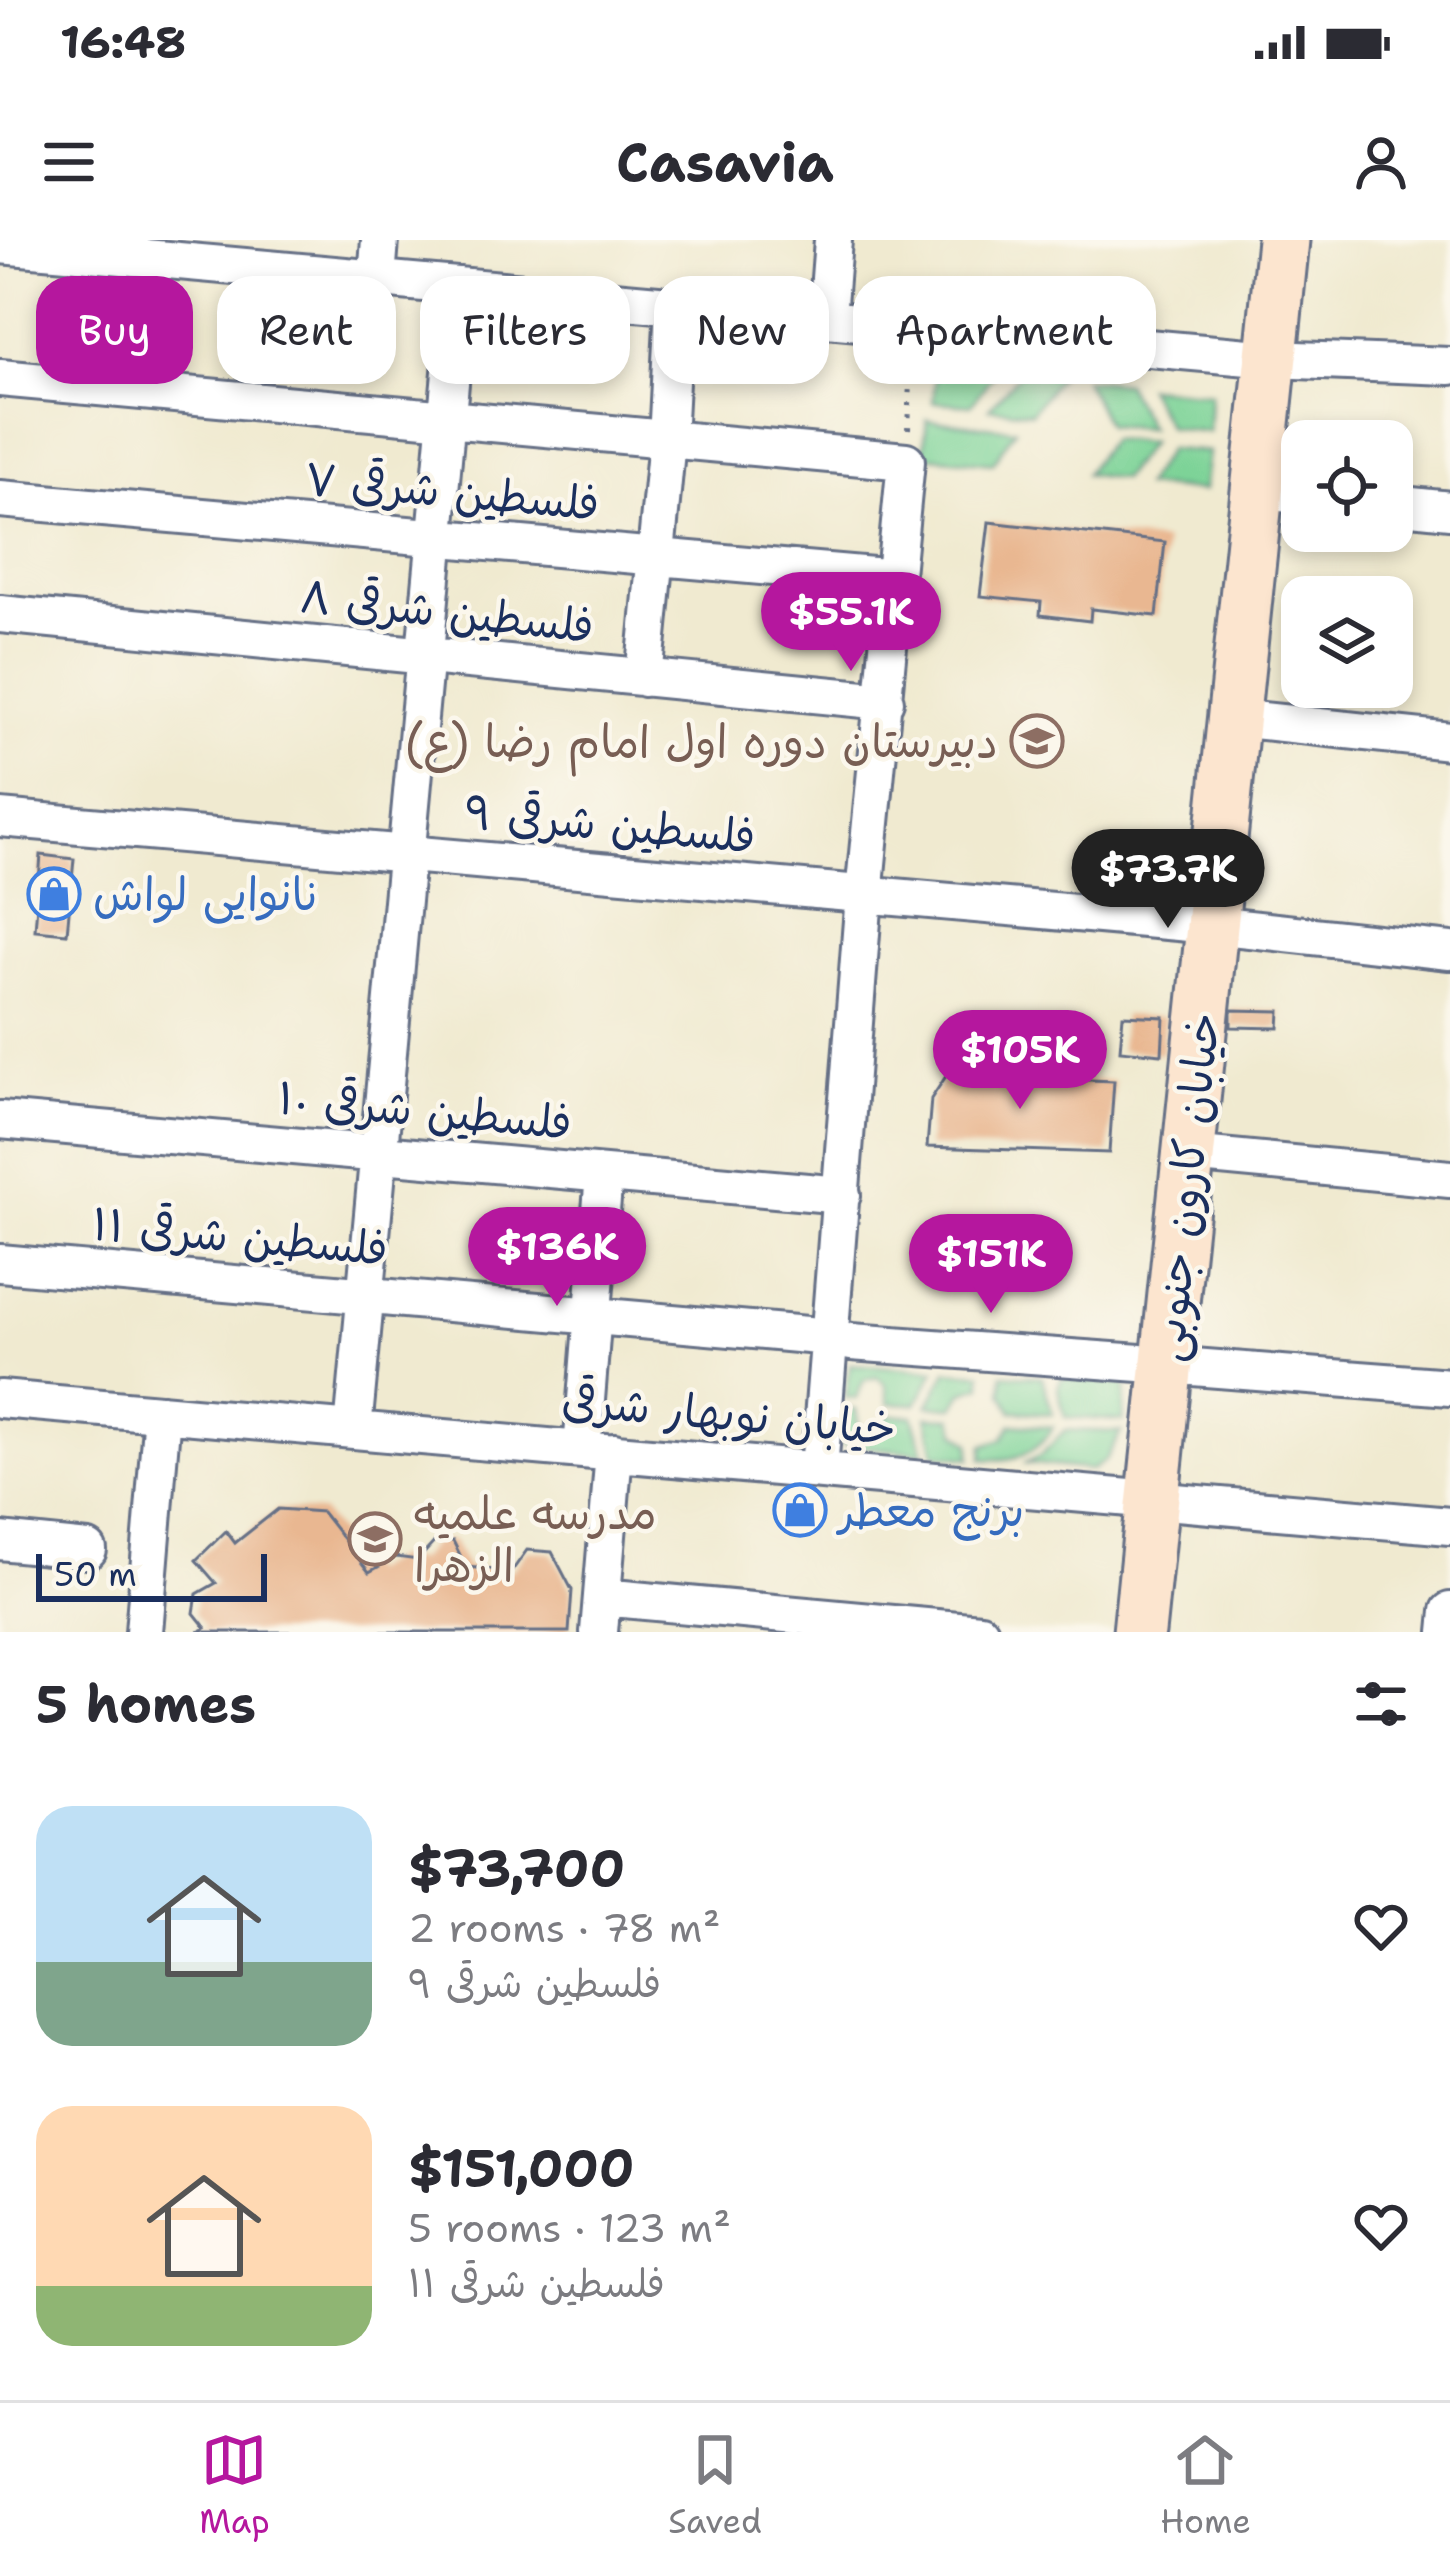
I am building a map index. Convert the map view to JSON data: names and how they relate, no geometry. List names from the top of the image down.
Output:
{
  "streets": {
    "street": [
      "فلسطین شرقی ۷",
      "فلسطین شرقی ۸",
      "فلسطین شرقی ۹",
      "فلسطین شرقی ۱۰",
      "خیابان کارون جنوبی",
      "فلسطین شرقی ۱۱",
      "خیابان نوبهار شرقی"
    ]
  },
  "crossings": [
    ["فلسطین شرقی ۹", "خیابان کارون جنوبی"],
    ["خیابان کارون جنوبی", "فلسطین شرقی ۱۱"],
    ["خیابان کارون جنوبی", "خیابان نوبهار شرقی"]
  ],
  "places": {
    "school or university": ["دبیرستان دوره اول امام رضا (ع)", "مدرسه علمیه الزهرا"],
    "shop": ["نانوایی لواش", "برنج معطر"]
  },
  "scale_bar": "50 m",
  "page": {
    "status": "16:48",
    "header": "Casavia",
    "chip": [
      "Buy",
      "Rent",
      "Filters",
      "New",
      "Apartment"
    ],
    "price": [
      "$55.1K",
      "$73.7K",
      "$105K",
      "$136K",
      "$151K"
    ],
    "scale": "50 m",
    "heading": "5 homes",
    "list": [
      {
        "name": "$73,700",
        "note": "2 rooms · 78 m² · فلسطین شرقی ۹"
      },
      {
        "name": "$151,000",
        "note": "5 rooms · 123 m² · فلسطین شرقی ۱۱"
      }
    ],
    "tabs": ["Map", "Saved", "Home"]
  }
}
